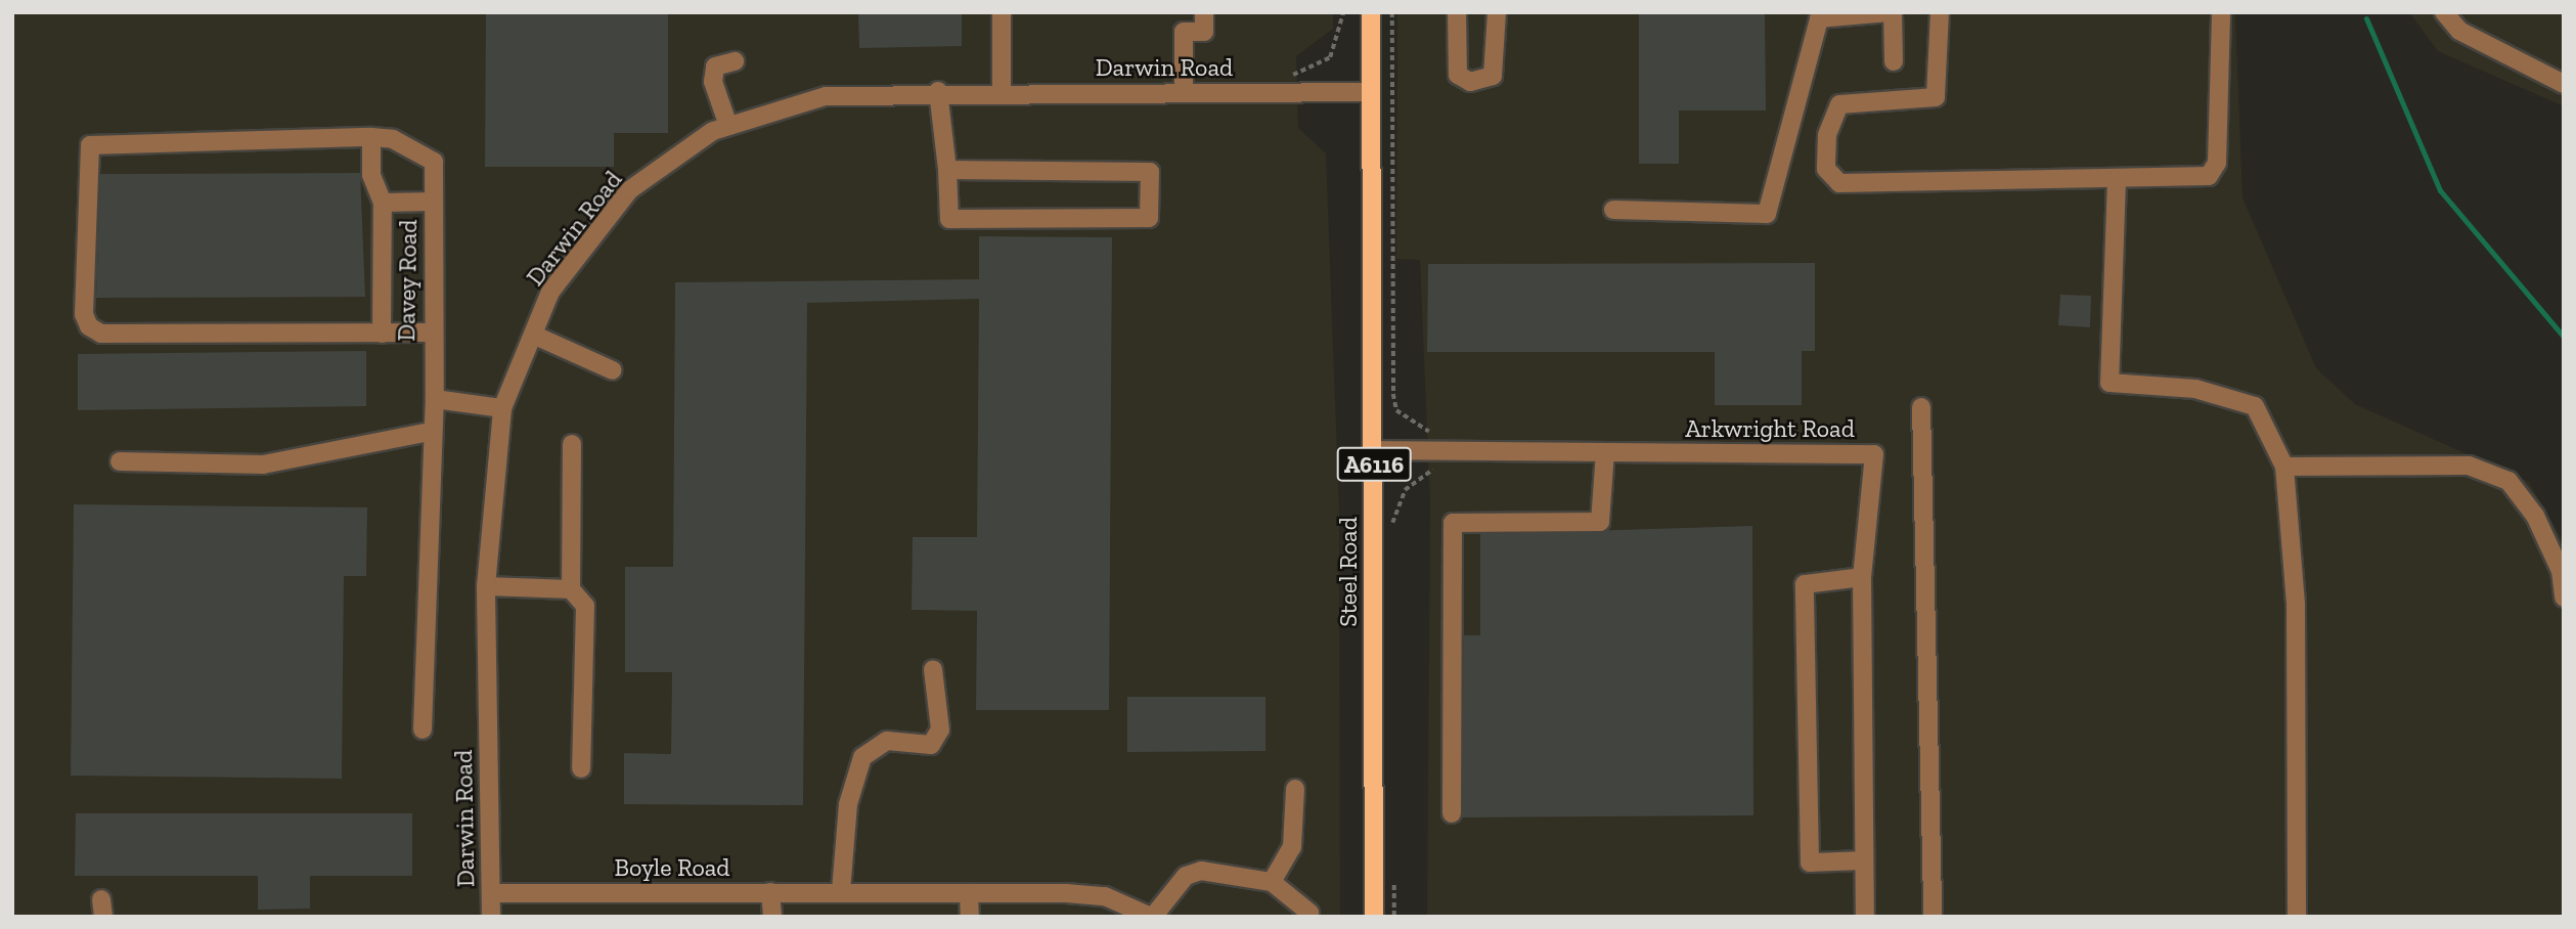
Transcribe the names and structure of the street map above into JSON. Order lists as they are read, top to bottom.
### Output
{
  "streets": {
    "main road": ["A6116", "Steel Road"],
    "street": [
      "Darwin Road",
      "Davey Road",
      "Arkwright Road",
      "Boyle Road"
    ]
  },
  "crossings": [
    ["Darwin Road", "Steel Road"],
    ["Darwin Road", "Boyle Road"],
    ["Arkwright Road", "Steel Road"]
  ]
}
